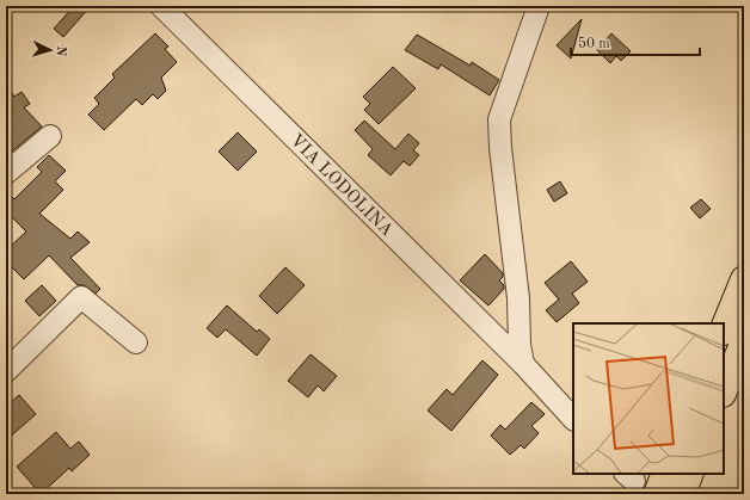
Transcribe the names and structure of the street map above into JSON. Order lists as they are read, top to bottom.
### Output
{
  "streets": {
    "street": ["VIA LODOLINA"]
  },
  "scale_bar": "50 m",
  "north": "right"
}
